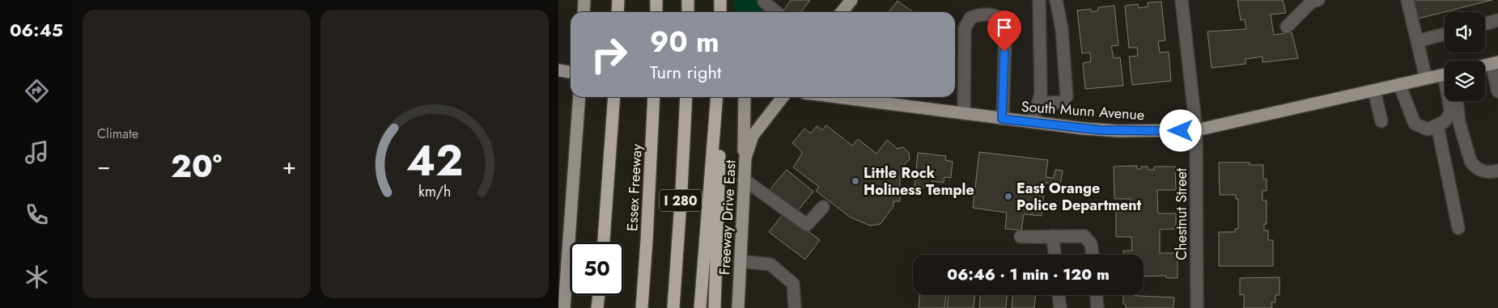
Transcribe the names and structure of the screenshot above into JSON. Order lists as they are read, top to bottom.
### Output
{
  "streets": {
    "highway": ["Essex Freeway", "I 280"],
    "main road": ["South Munn Avenue", "Freeway Drive East"],
    "street": ["Chestnut Street"]
  },
  "crossings": [
    ["South Munn Avenue", "Chestnut Street"]
  ],
  "places": ["Little Rock Holiness Temple", "East Orange Police Department"],
  "page": {
    "tabs": "06:45",
    "tile": "Climate",
    "turn": ["90 m", "Turn right"],
    "heat": ["−", "20°", "+"],
    "limit": "50",
    "trip": "06:46 · 1 min · 120 m",
    "gauge": ["42", "km/h"]
  }
}
